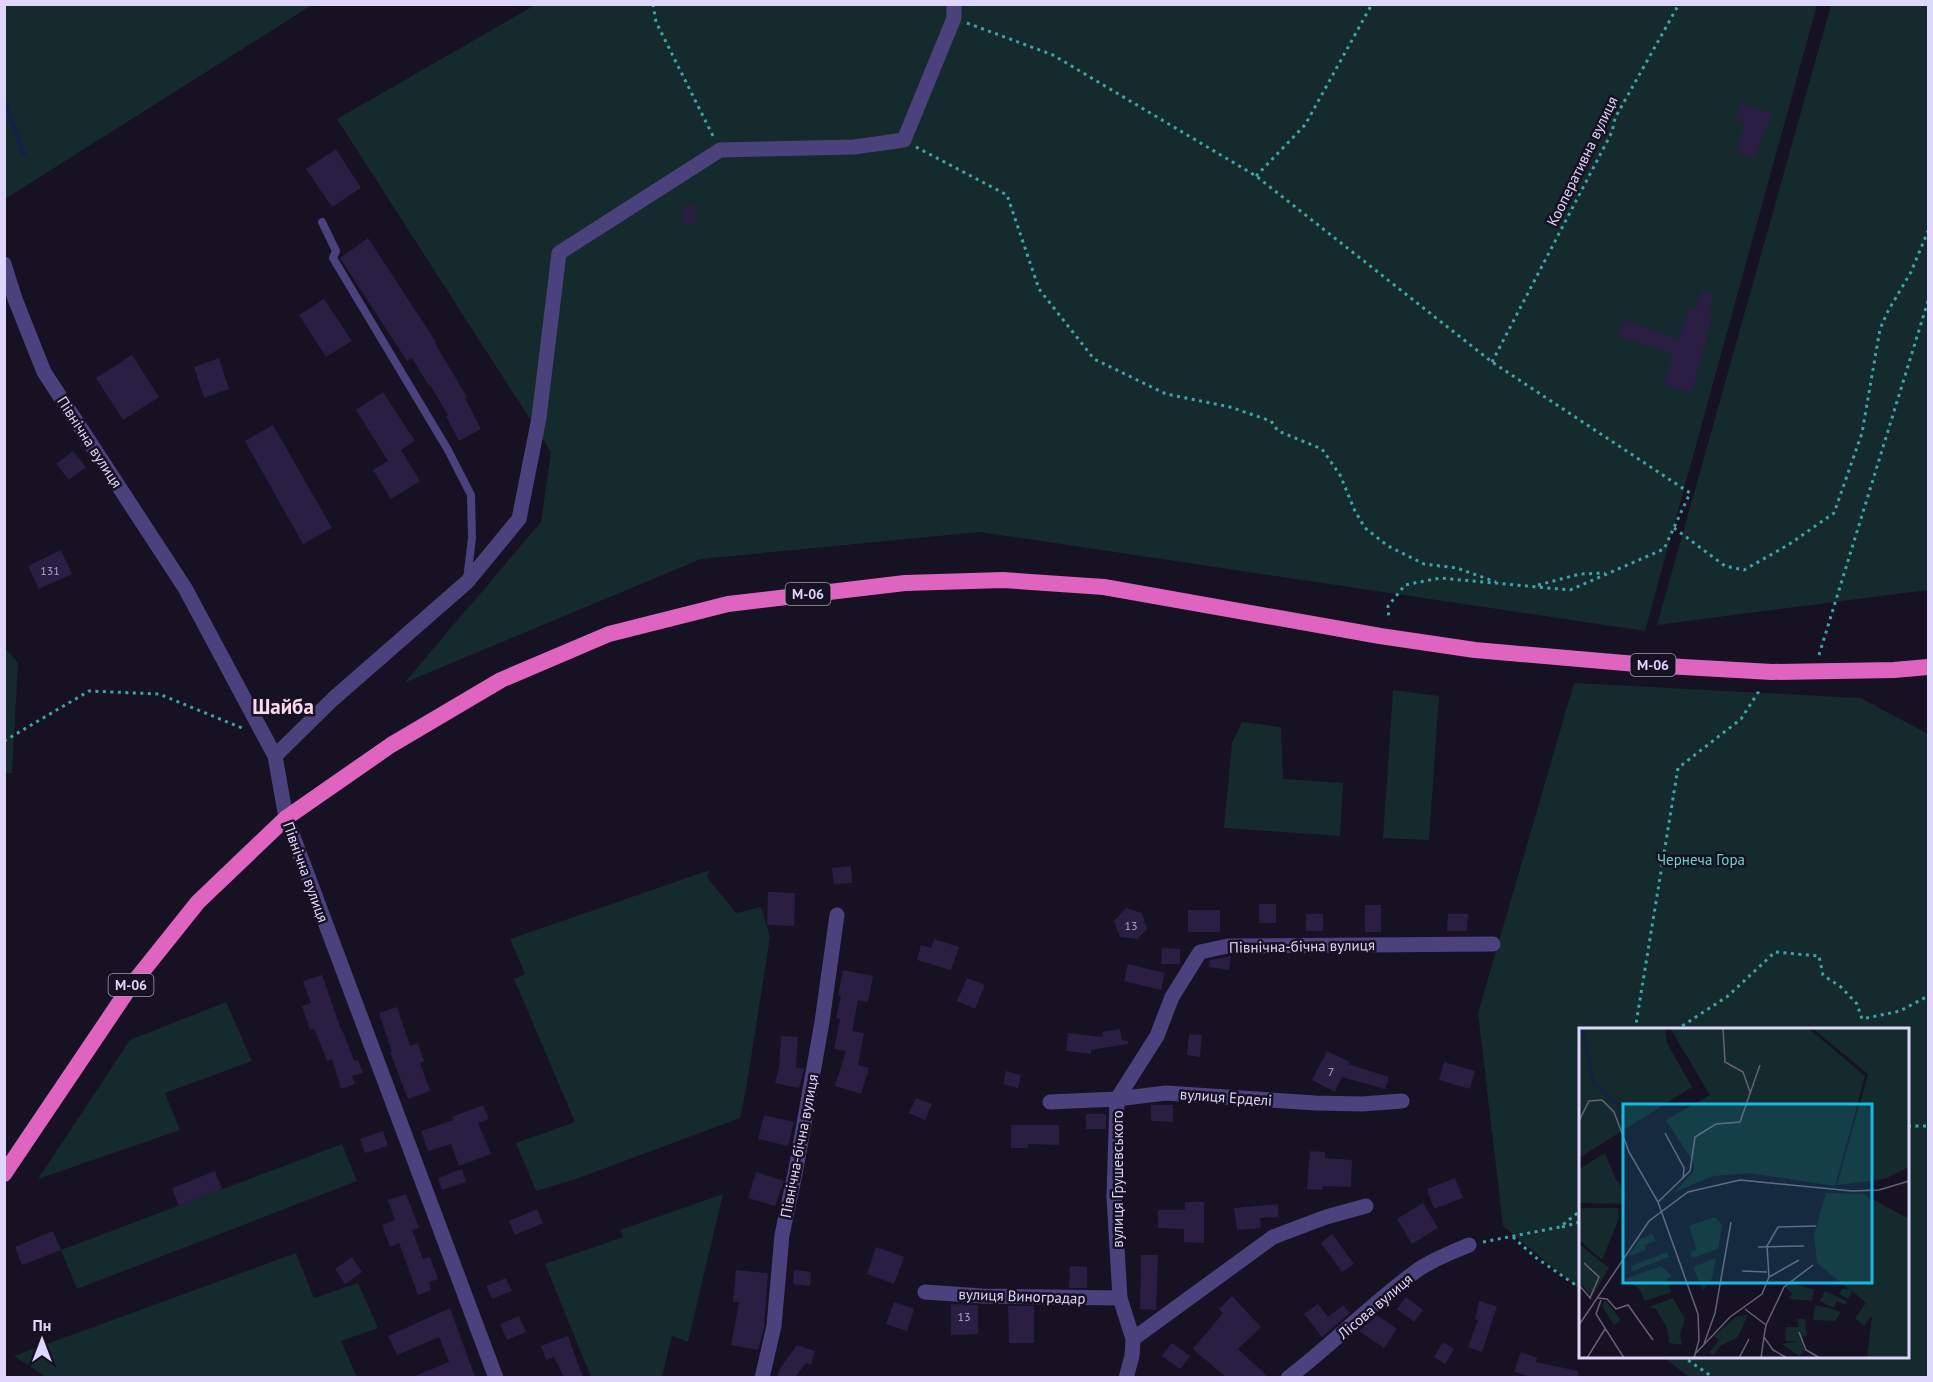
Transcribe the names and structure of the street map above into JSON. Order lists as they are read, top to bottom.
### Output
{
  "streets": {
    "highway": ["М-06"],
    "street": [
      "Північна вулиця",
      "Північна-бічна вулиця",
      "вулиця Ерделі",
      "вулиця Грушевського",
      "вулиця Виноградар",
      "Лісова вулиця"
    ],
    "path": ["Кооперативна вулиця"]
  },
  "crossings": [
    ["Північна вулиця", "М-06"],
    ["Північна-бічна вулиця", "вулиця Грушевського"],
    ["вулиця Ерделі", "вулиця Грушевського"],
    ["вулиця Грушевського", "вулиця Виноградар"]
  ],
  "districts": ["Шайба"],
  "parks": ["Чернеча Гора"],
  "house_numbers": [
    "131",
    "13",
    "7",
    "13"
  ],
  "north": "top"
}
